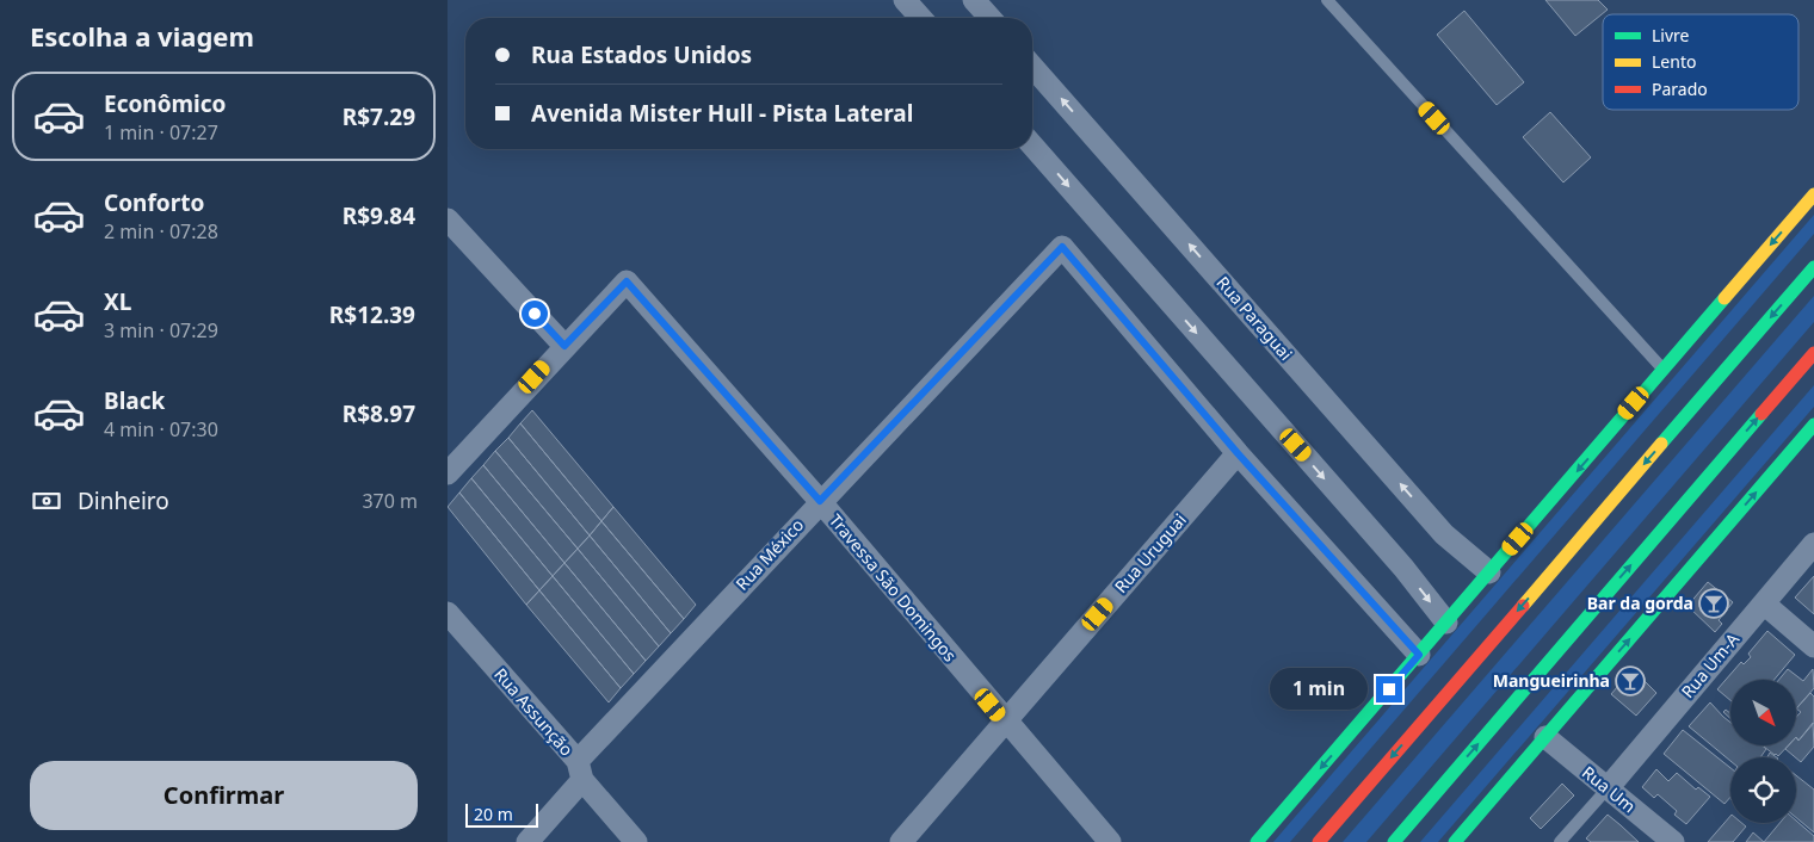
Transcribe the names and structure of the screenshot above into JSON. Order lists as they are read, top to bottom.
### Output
{
  "streets": {
    "street": [
      "Rua Paraguai",
      "Rua Uruguai",
      "Rua México",
      "Travessa São Domingos",
      "Rua Um-A",
      "Rua Assunção",
      "Rua Um"
    ]
  },
  "crossings": [
    ["Rua Uruguai", "Rua México"],
    ["Rua Uruguai", "Travessa São Domingos"],
    ["Rua México", "Travessa São Domingos"],
    ["Rua México", "Rua Assunção"],
    ["Rua Um-A", "Rua Um"]
  ],
  "places": {
    "bar": ["Bar da gorda", "Mangueirinha"]
  },
  "legend": ["Livre", "Lento", "Parado"],
  "scale_bar": "20 m",
  "north": "bottom right",
  "page": {
    "heading": "Escolha a viagem",
    "banner": ["Rua Estados Unidos", "Avenida Mister Hull - Pista Lateral"],
    "list": [
      {
        "name": "Econômico",
        "note": "1 min · 07:27",
        "value": "R$7.29"
      },
      {
        "name": "Conforto",
        "note": "2 min · 07:28",
        "value": "R$9.84"
      },
      {
        "name": "XL",
        "note": "3 min · 07:29",
        "value": "R$12.39"
      },
      {
        "name": "Black",
        "note": "4 min · 07:30",
        "value": "R$8.97"
      }
    ],
    "pay": ["Dinheiro", "370 m"],
    "bubble": "1 min",
    "buttons": "Confirmar",
    "scale": "20 m"
  }
}
